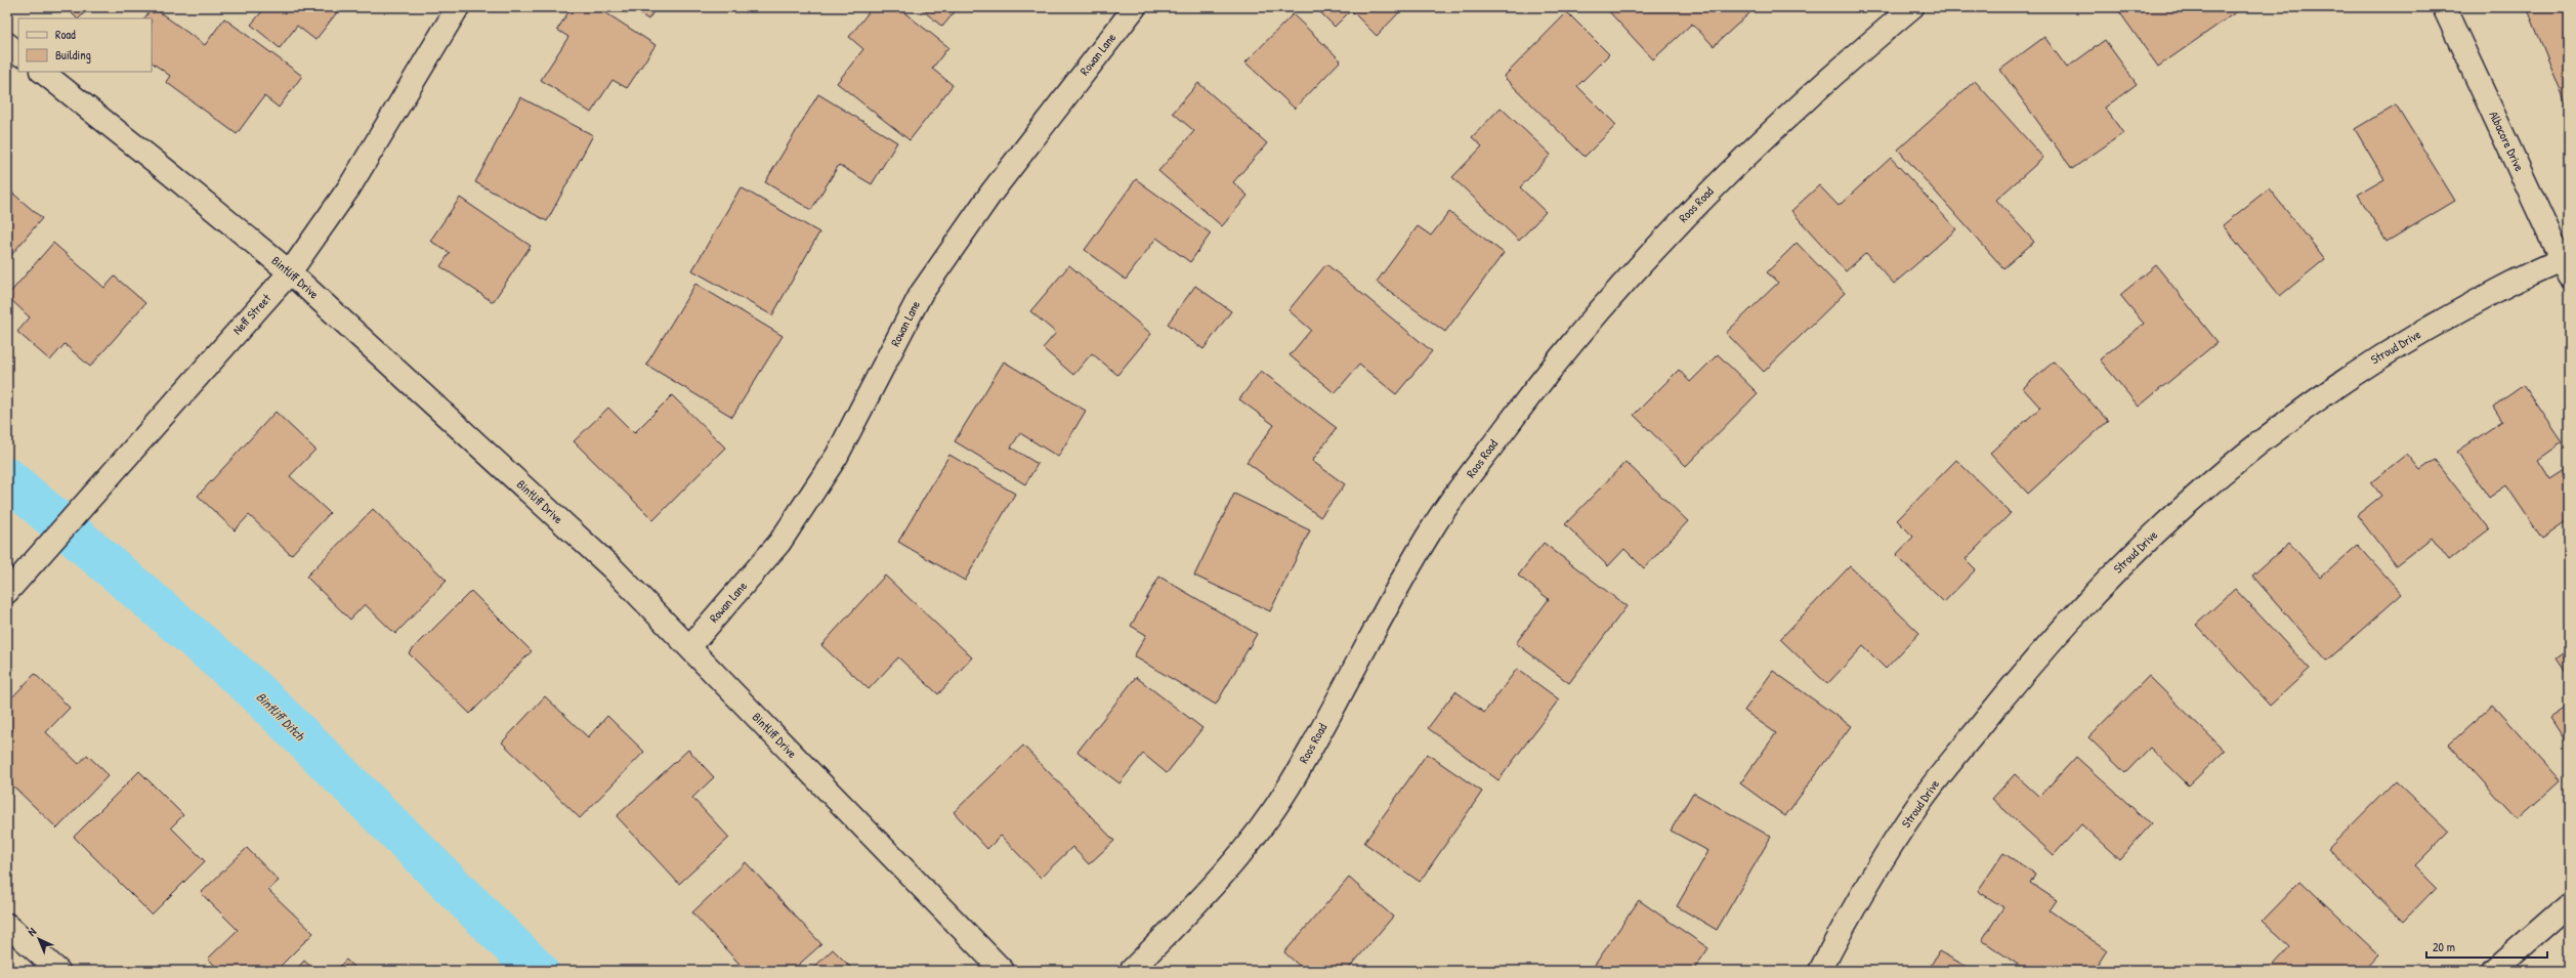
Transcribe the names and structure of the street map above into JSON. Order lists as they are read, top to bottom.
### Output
{
  "streets": {
    "street": [
      "Rowan Lane",
      "Albacore Drive",
      "Roos Road",
      "Bintliff Drive",
      "Neff Street",
      "Stroud Drive"
    ]
  },
  "crossings": [
    ["Rowan Lane", "Bintliff Drive"],
    ["Albacore Drive", "Stroud Drive"],
    ["Bintliff Drive", "Neff Street"]
  ],
  "water": ["Bintliff Ditch"],
  "legend": ["Road", "Building"],
  "scale_bar": "20 m",
  "north": "top left"
}
